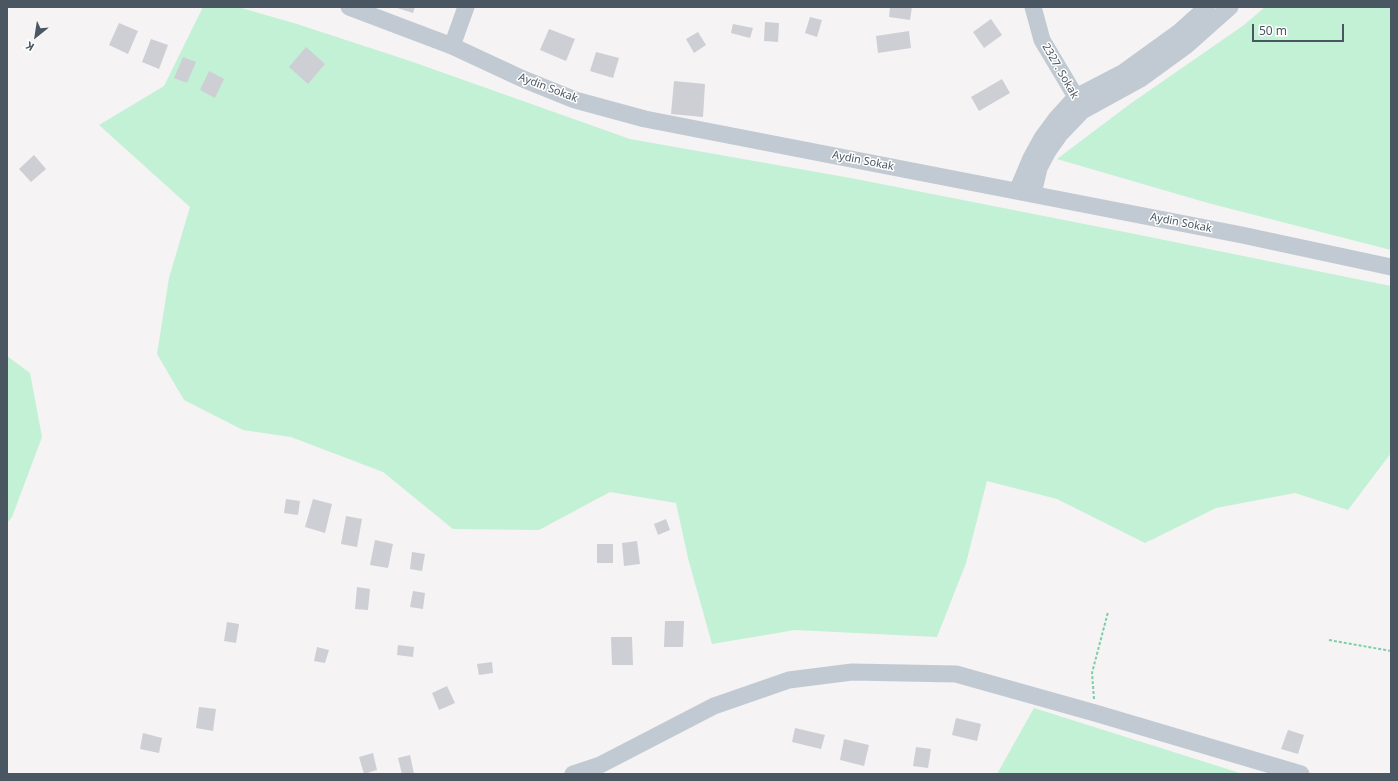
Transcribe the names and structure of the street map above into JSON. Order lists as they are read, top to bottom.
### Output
{
  "streets": {
    "street": ["2327. Sokak", "Aydin Sokak"]
  },
  "scale_bar": "50 m",
  "north": "bottom left"
}
